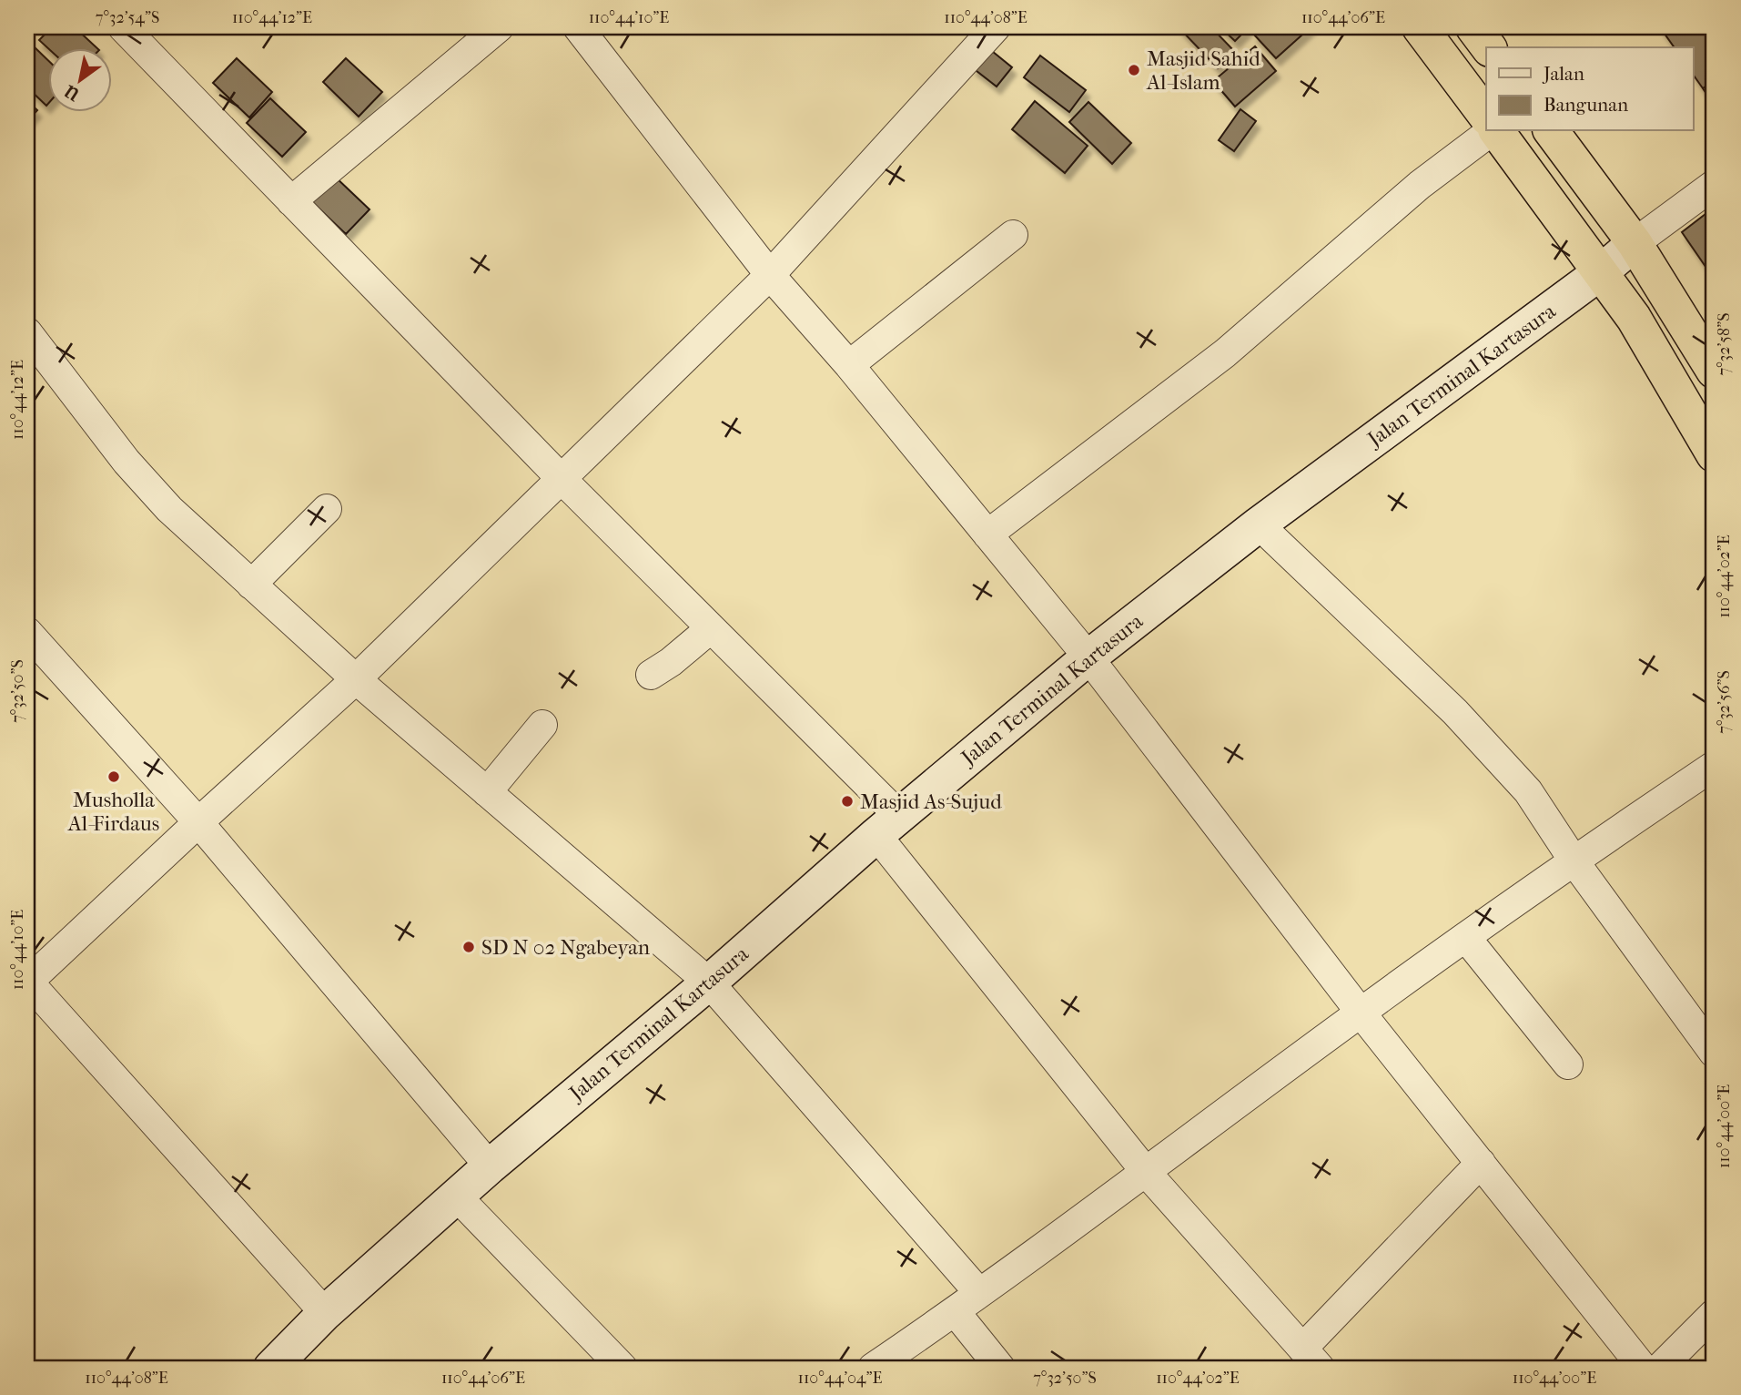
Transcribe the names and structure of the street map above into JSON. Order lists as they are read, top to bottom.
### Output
{
  "streets": {
    "street": ["Jalan Terminal Kartasura"]
  },
  "places": [
    "Masjid Sahid Al-Islam",
    "Musholla Al-Firdaus",
    "Masjid As-Sujud",
    "SD N 02 Ngabeyan"
  ],
  "legend": ["Jalan", "Bangunan"],
  "north": "bottom left",
  "coordinates": [
    "7°32'54\"S",
    "110°44'12\"E",
    "110°44'10\"E",
    "110°44'08\"E",
    "110°44'06\"E",
    "7°32'58\"S",
    "110°44'02\"E",
    "7°32'50\"S",
    "7°32'56\"S",
    "110°44'00\"E",
    "110°44'04\"E"
  ]
}
